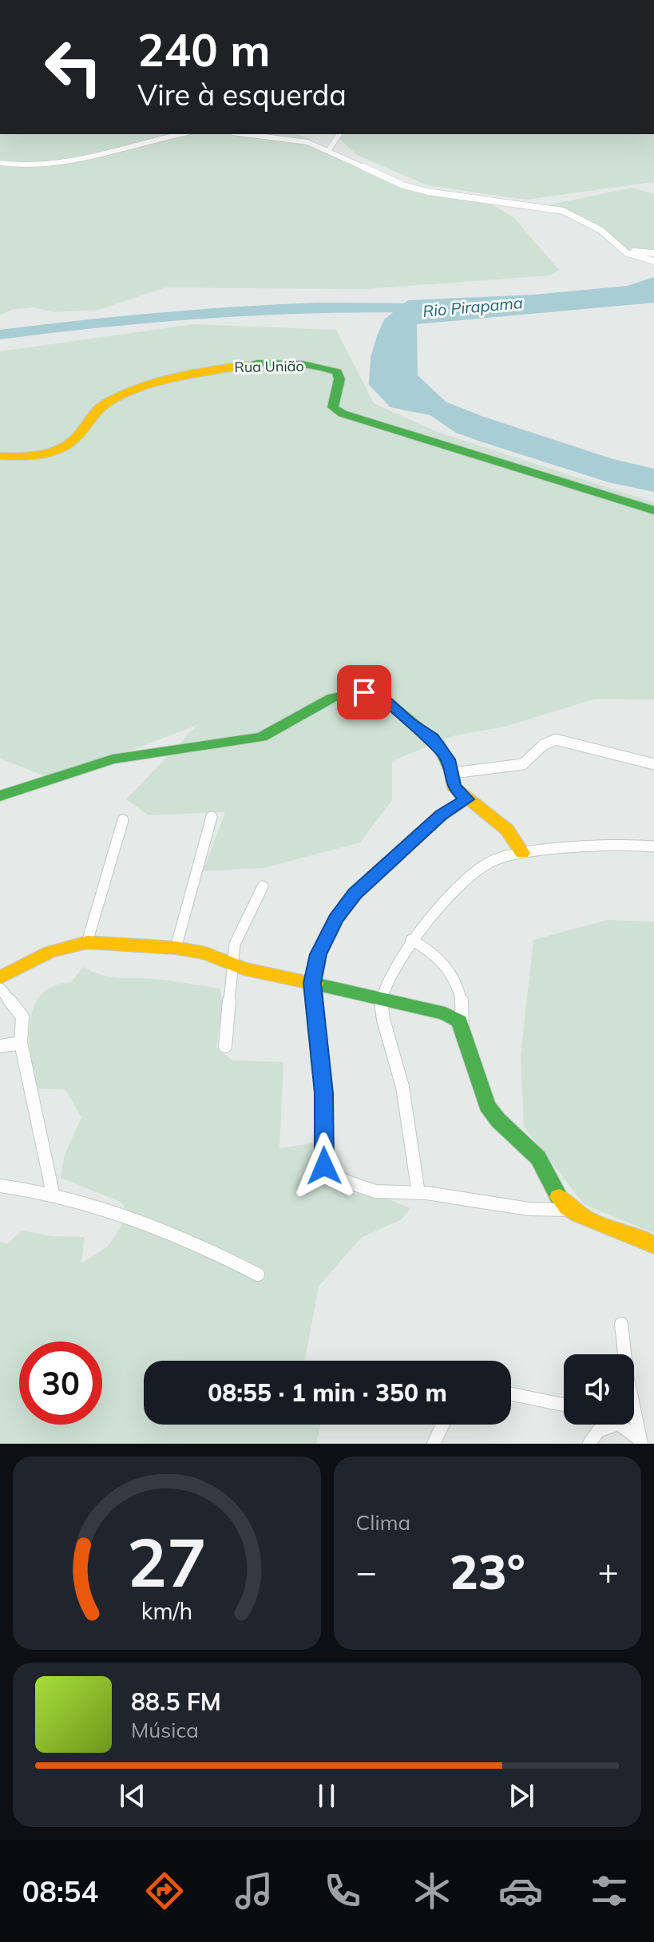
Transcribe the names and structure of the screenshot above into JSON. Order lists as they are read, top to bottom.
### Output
{
  "streets": {
    "street": ["Rua União"]
  },
  "water": ["Rio Pirapama"],
  "page": {
    "turn": ["240 m", "Vire à esquerda"],
    "limit": "30",
    "trip": "08:55 · 1 min · 350 m",
    "tile": "Clima",
    "heat": ["−", "23°", "+"],
    "song": ["88.5 FM", "Música"],
    "tabs": "08:54",
    "gauge": ["27", "km/h"]
  }
}
